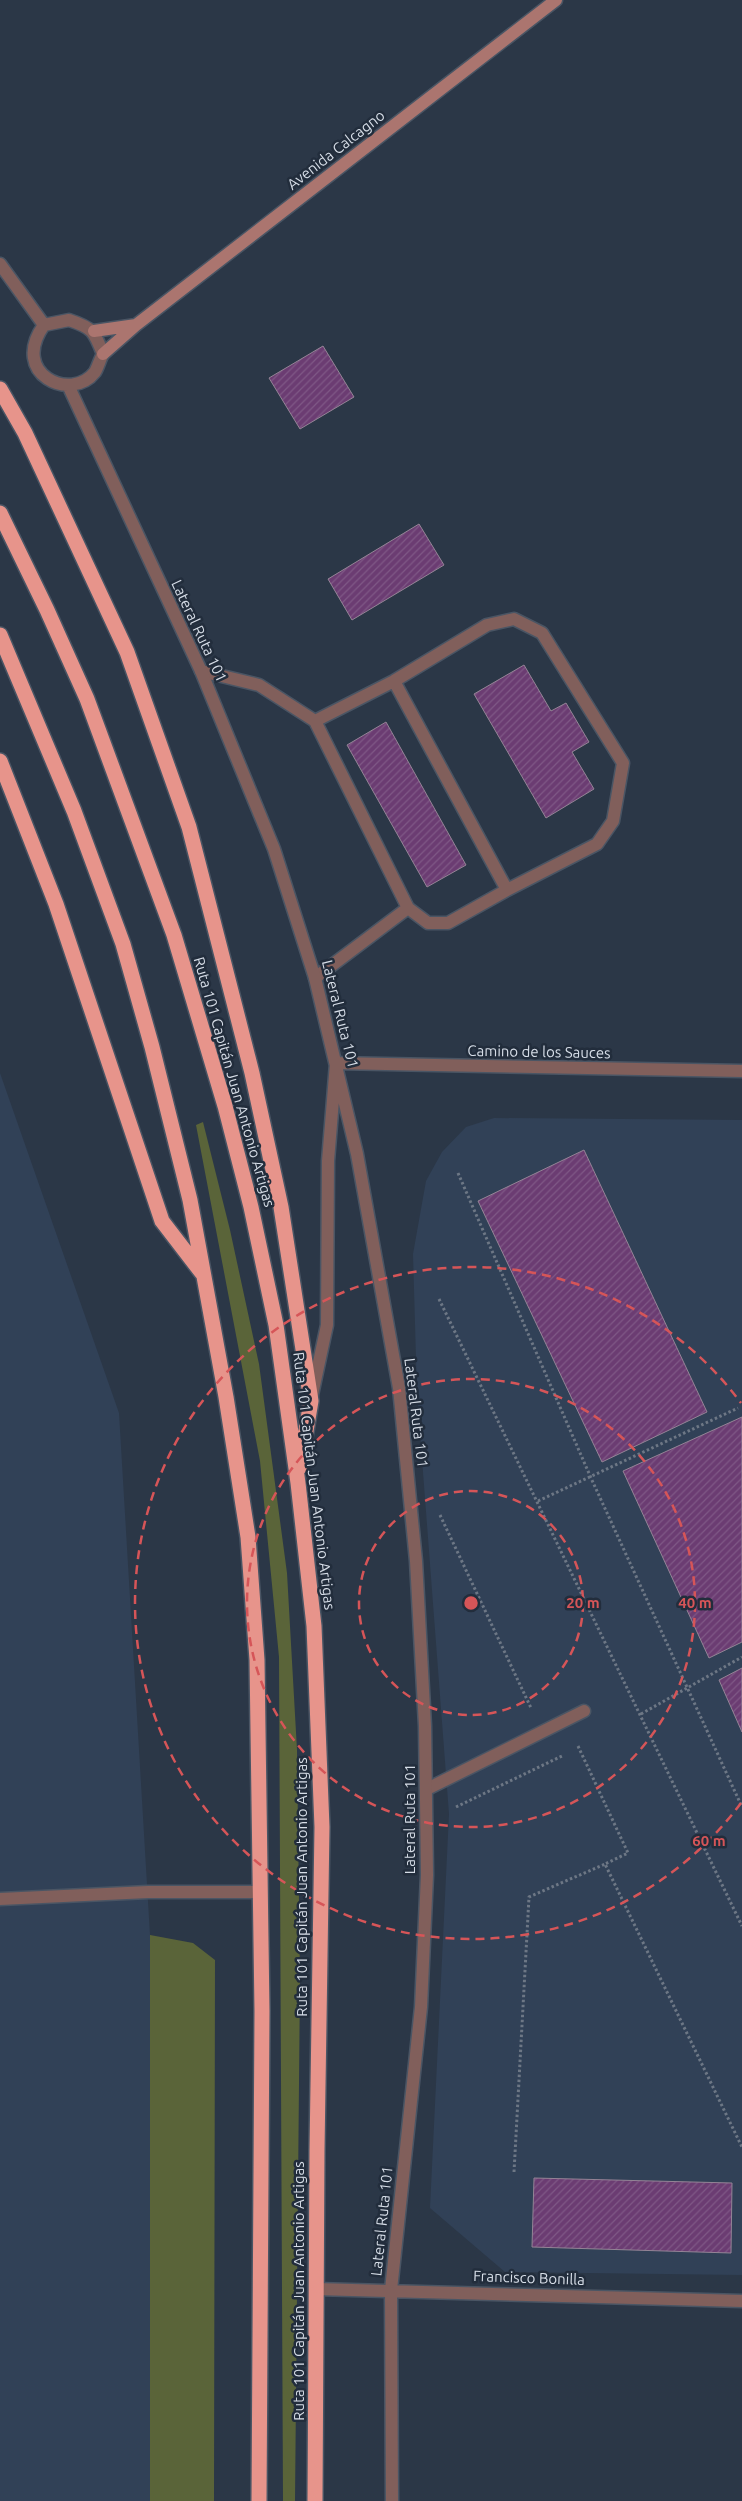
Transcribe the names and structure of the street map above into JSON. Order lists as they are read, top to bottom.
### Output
{
  "streets": {
    "highway": ["Ruta 101 Capitán Juan Antonio Artigas"],
    "street": [
      "Avenida Calcagno",
      "Lateral Ruta 101",
      "Camino de los Sauces",
      "Francisco Bonilla"
    ]
  },
  "crossings": [
    ["Avenida Calcagno", "Lateral Ruta 101"],
    ["Lateral Ruta 101", "Camino de los Sauces"],
    ["Lateral Ruta 101", "Francisco Bonilla"],
    ["Ruta 101 Capitán Juan Antonio Artigas", "Francisco Bonilla"]
  ],
  "rings": ["20 m", "40 m", "60 m"]
}
